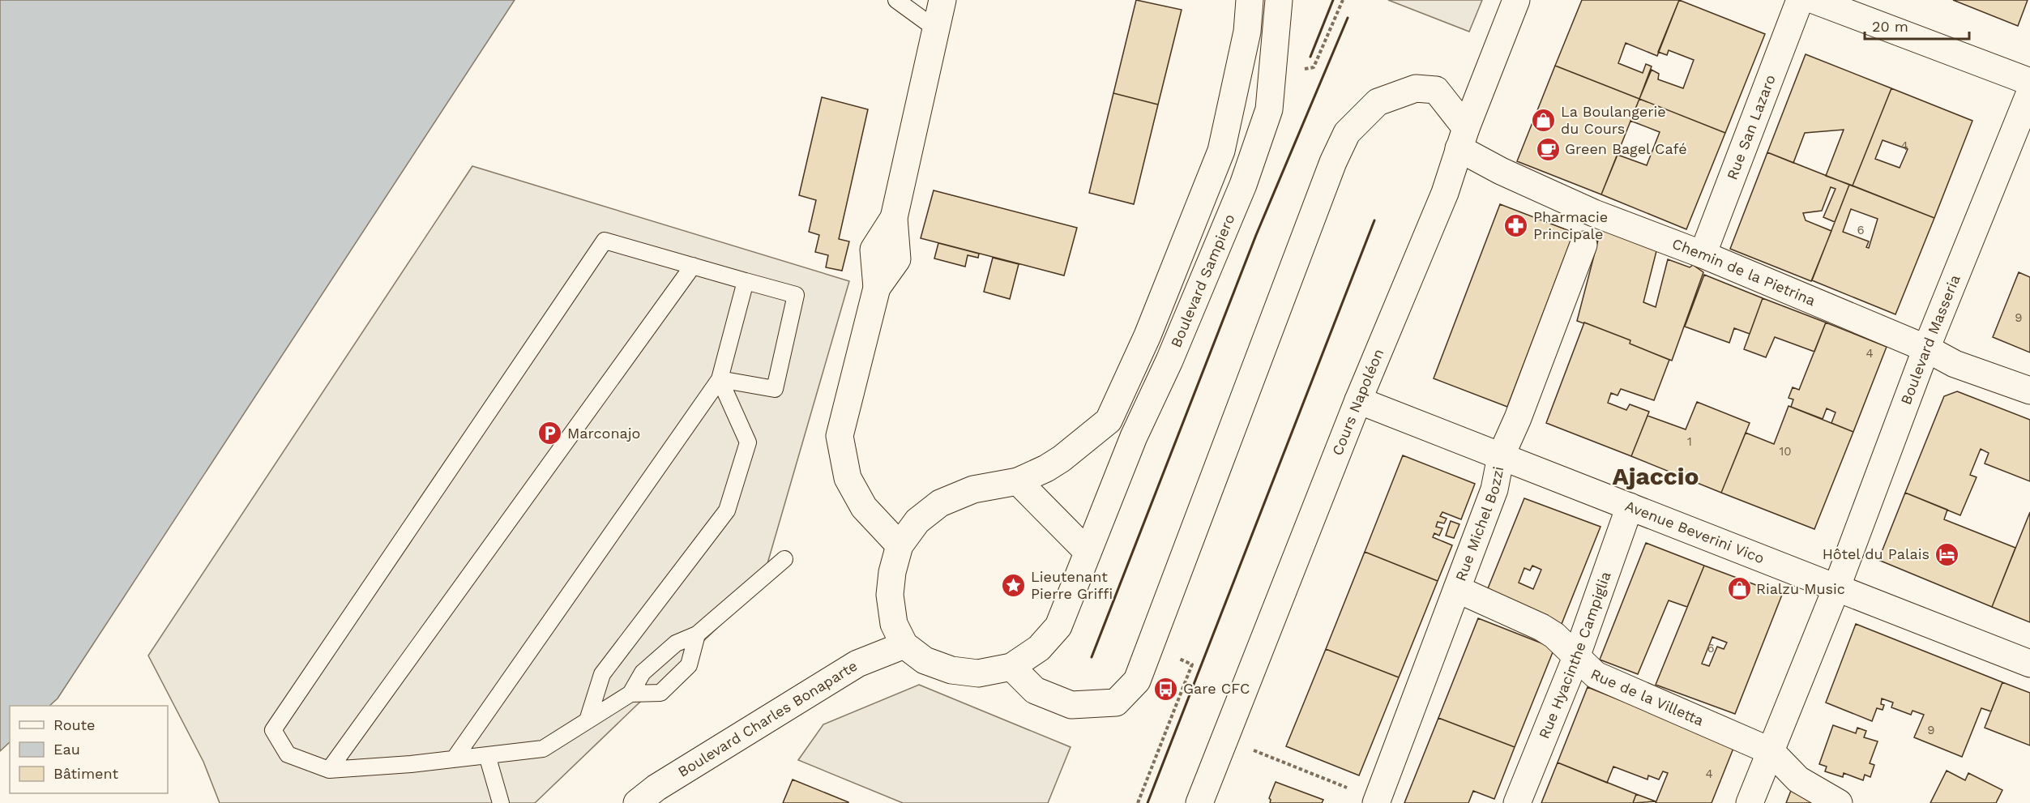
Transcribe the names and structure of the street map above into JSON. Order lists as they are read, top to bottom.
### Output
{
  "streets": {
    "main road": [
      "Rue San Lazaro",
      "Chemin de la Pietrina",
      "Boulevard Sampiero",
      "Boulevard Masseria",
      "Cours Napoléon",
      "Rue Michel Bozzi",
      "Avenue Beverini Vico",
      "Rue Hyacinthe Campiglia",
      "Rue de la Villetta",
      "Boulevard Charles Bonaparte"
    ]
  },
  "crossings": [
    ["Rue San Lazaro", "Chemin de la Pietrina"],
    ["Chemin de la Pietrina", "Boulevard Masseria"],
    ["Chemin de la Pietrina", "Cours Napoléon"],
    ["Boulevard Masseria", "Avenue Beverini Vico"],
    ["Boulevard Masseria", "Rue de la Villetta"],
    ["Cours Napoléon", "Avenue Beverini Vico"],
    ["Rue Michel Bozzi", "Avenue Beverini Vico"],
    ["Rue Michel Bozzi", "Rue de la Villetta"],
    ["Avenue Beverini Vico", "Rue Hyacinthe Campiglia"],
    ["Rue Hyacinthe Campiglia", "Rue de la Villetta"]
  ],
  "districts": ["Ajaccio"],
  "places": {
    "shop": ["La Boulangerie du Cours", "Rialzu Music"],
    "cafe": ["Green Bagel Café"],
    "pharmacy": ["Pharmacie Principale"],
    "parking": ["Marconajo"],
    "hotel": ["Hôtel du Palais"],
    "place": ["Lieutenant Pierre Griffi"],
    "bus stop": ["Gare CFC"]
  },
  "house_numbers": [
    "4",
    "6",
    "9",
    "4",
    "1",
    "10",
    "6",
    "9",
    "4"
  ],
  "legend": ["Route", "Eau", "Bâtiment"],
  "scale_bar": "20 m"
}
